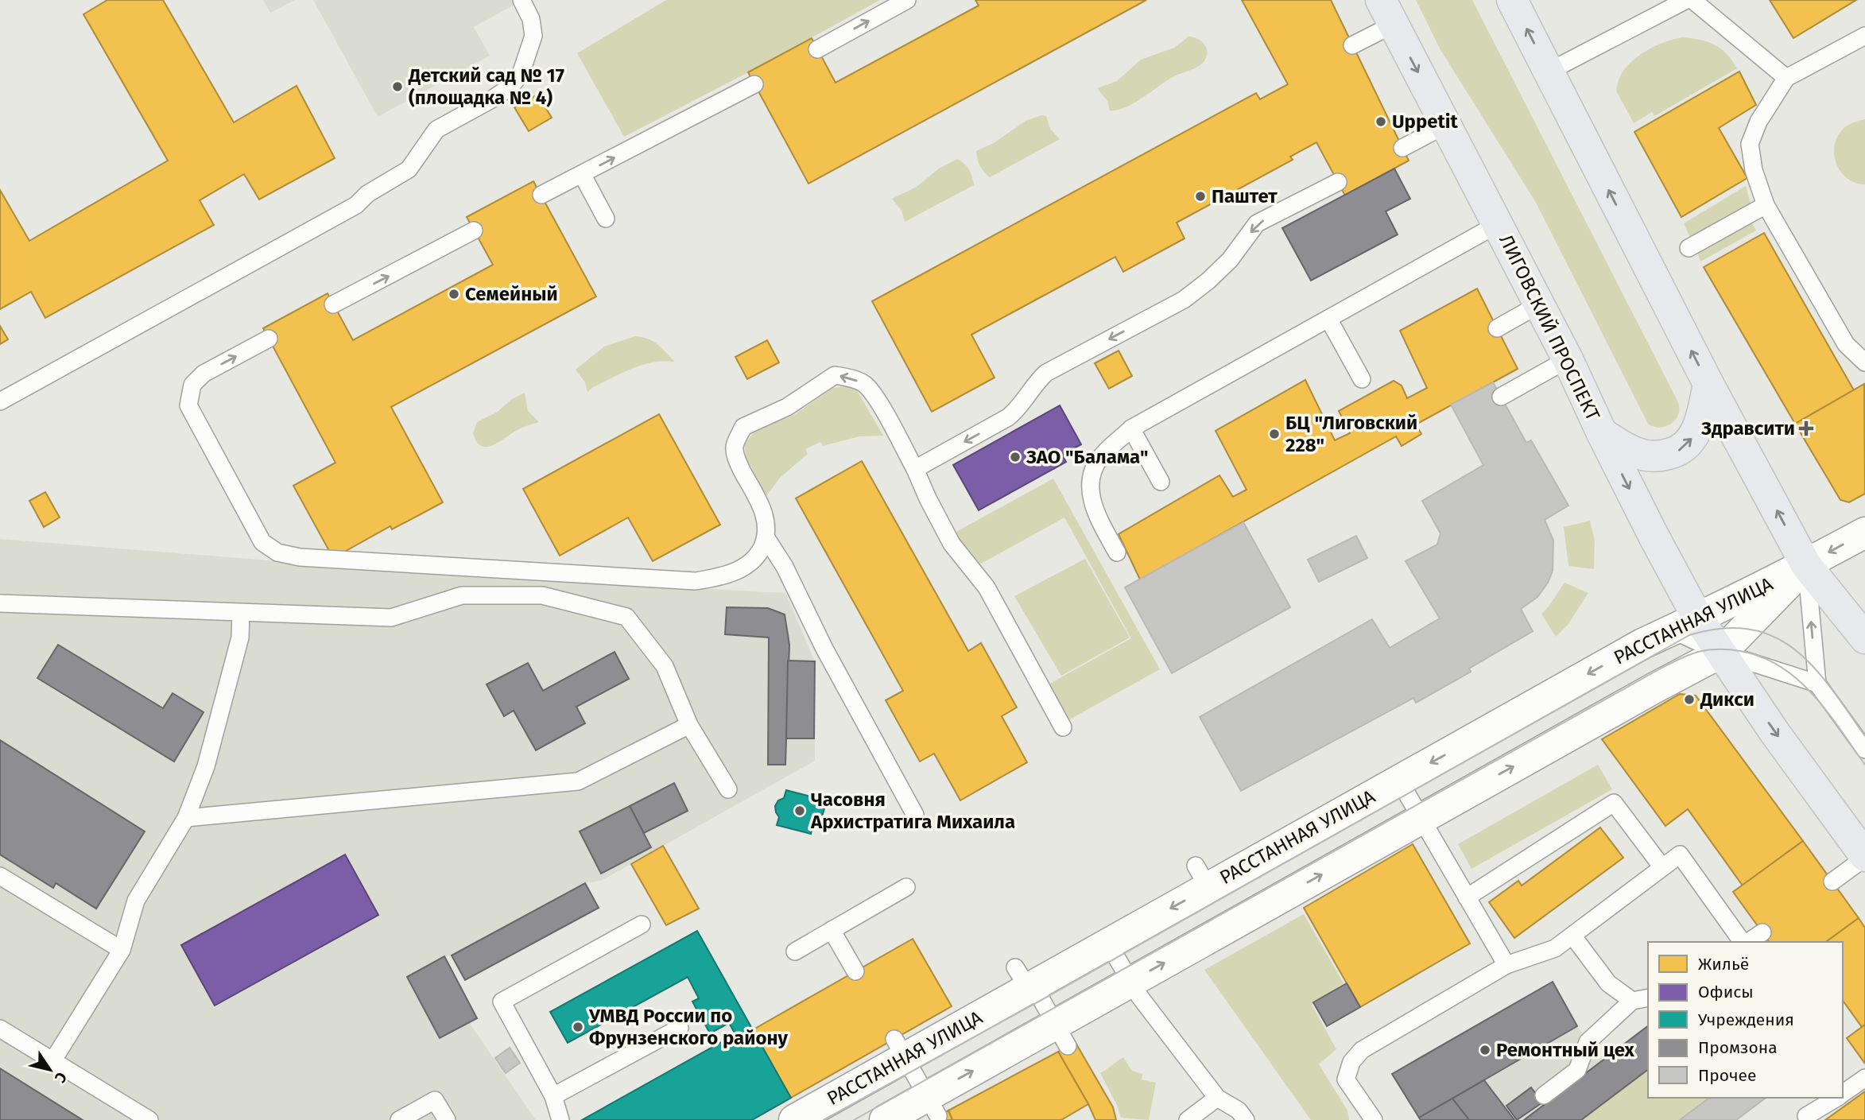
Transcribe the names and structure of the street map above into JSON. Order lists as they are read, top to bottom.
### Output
{
  "streets": {
    "main road": ["ЛИГОВСКИЙ ПРОСПЕКТ"],
    "street": ["РАССТАННАЯ УЛИЦА"]
  },
  "crossings": [
    ["ЛИГОВСКИЙ ПРОСПЕКТ", "РАССТАННАЯ УЛИЦА"]
  ],
  "places": {
    "other": [
      "Детский сад № 17 (площадка № 4)",
      "Uppetit",
      "Паштет",
      "Семейный",
      "БЦ \"Лиговский 228\"",
      "ЗАО \"Балама\"",
      "Дикси",
      "Часовня Архистратига Михаила",
      "УМВД России по Фрунзенского району",
      "Ремонтный цех"
    ],
    "health": ["Здравсити"]
  },
  "legend": [
    "Жильё",
    "Офисы",
    "Учреждения",
    "Промзона",
    "Прочее"
  ],
  "north": "bottom right"
}
